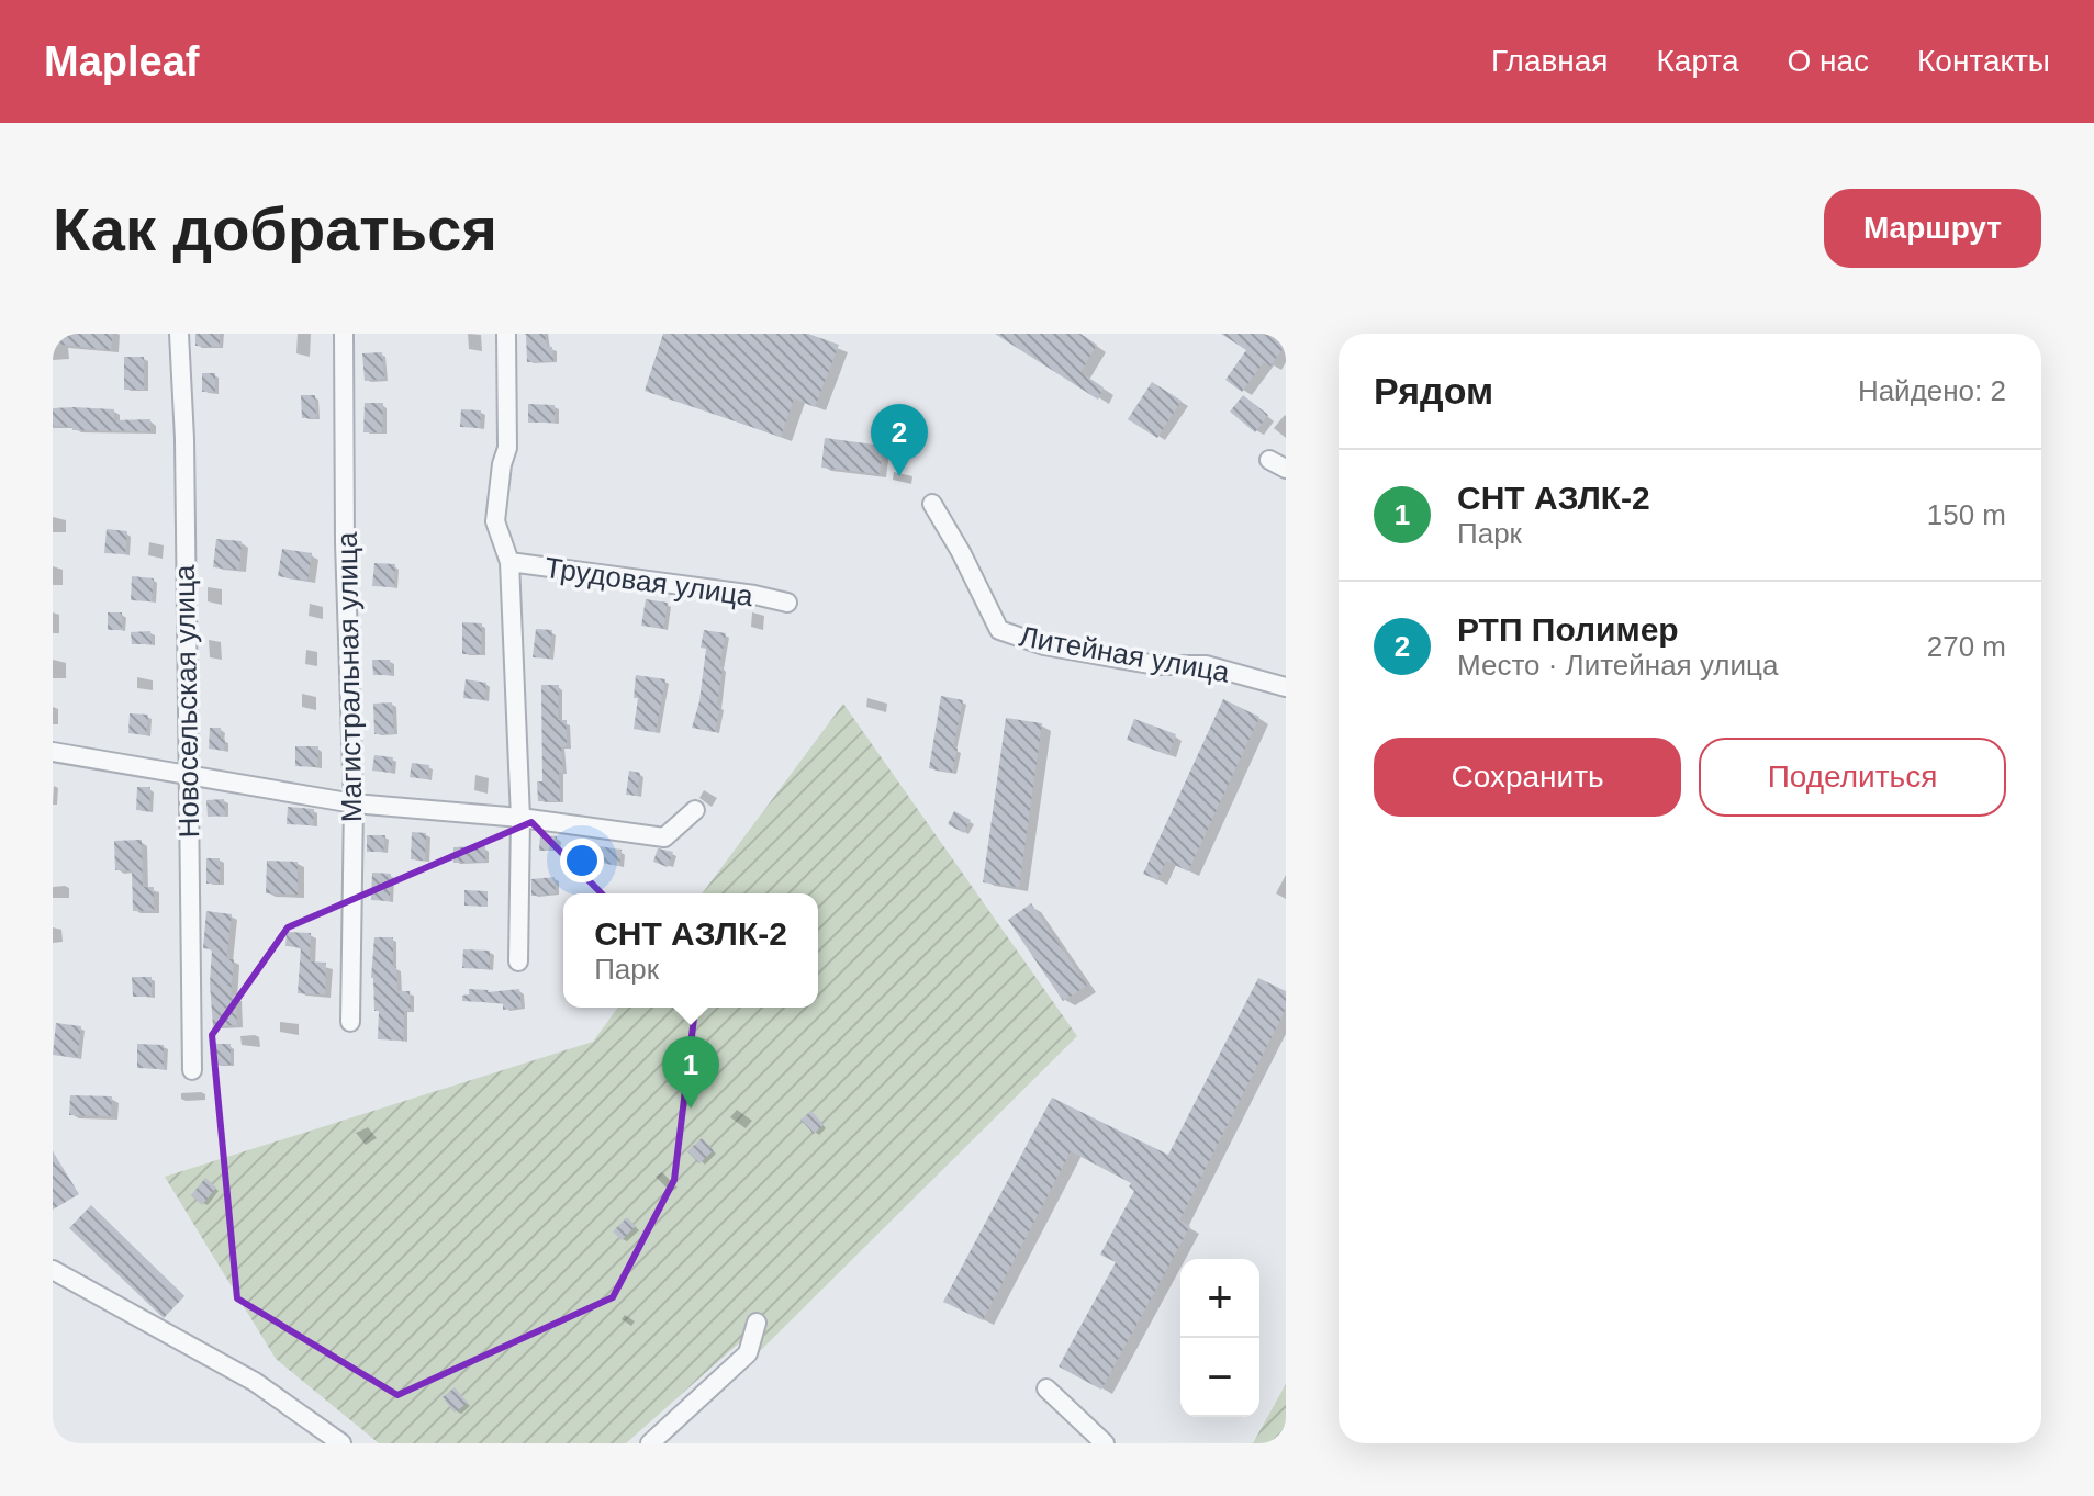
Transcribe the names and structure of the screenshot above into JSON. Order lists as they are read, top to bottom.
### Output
{
  "streets": {
    "street": [
      "Трудовая улица",
      "Литейная улица",
      "Магистральная улица",
      "Новосельская улица"
    ]
  },
  "page": {
    "header": "Mapleaf",
    "nav": [
      "Главная",
      "Карта",
      "О нас",
      "Контакты"
    ],
    "buttons": [
      "Маршрут",
      ["Сохранить", "Поделиться"]
    ],
    "title": "Как добраться",
    "heading": ["Рядом", "Найдено: 2"],
    "pins": ["2", "1"],
    "list": [
      {
        "mark": "1",
        "name": "СНТ АЗЛК-2",
        "note": "Парк",
        "value": "150 m"
      },
      {
        "mark": "2",
        "name": "РТП Полимер",
        "note": "Место · Литейная улица",
        "value": "270 m"
      }
    ],
    "popup": ["СНТ АЗЛК-2", "Парк"],
    "map_buttons": ["+", "−"]
  }
}
